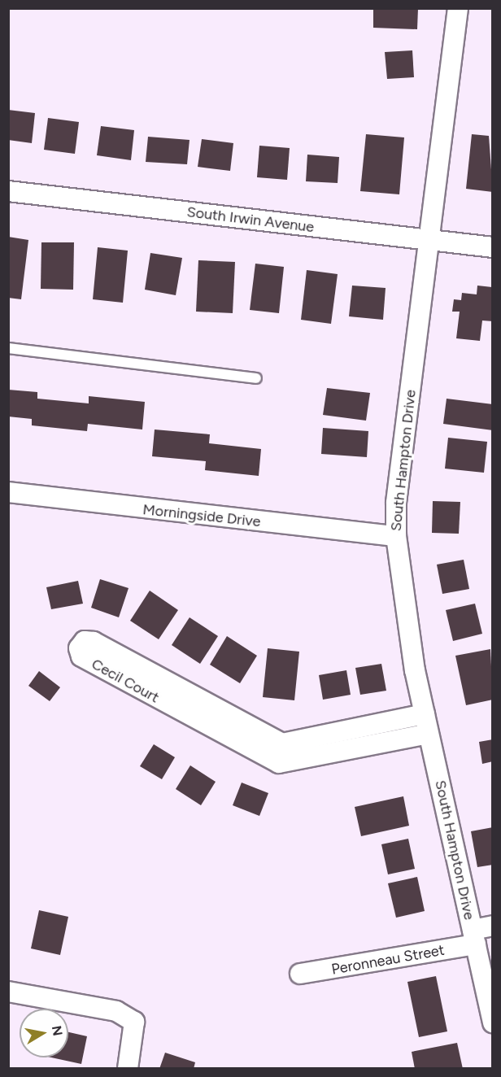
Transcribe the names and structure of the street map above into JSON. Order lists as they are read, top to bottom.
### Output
{
  "streets": {
    "street": [
      "South Irwin Avenue",
      "South Hampton Drive",
      "Morningside Drive",
      "Cecil Court",
      "Peronneau Street"
    ]
  },
  "crossings": [
    ["South Irwin Avenue", "South Hampton Drive"],
    ["South Hampton Drive", "Morningside Drive"],
    ["South Hampton Drive", "Peronneau Street"]
  ],
  "north": "right"
}
